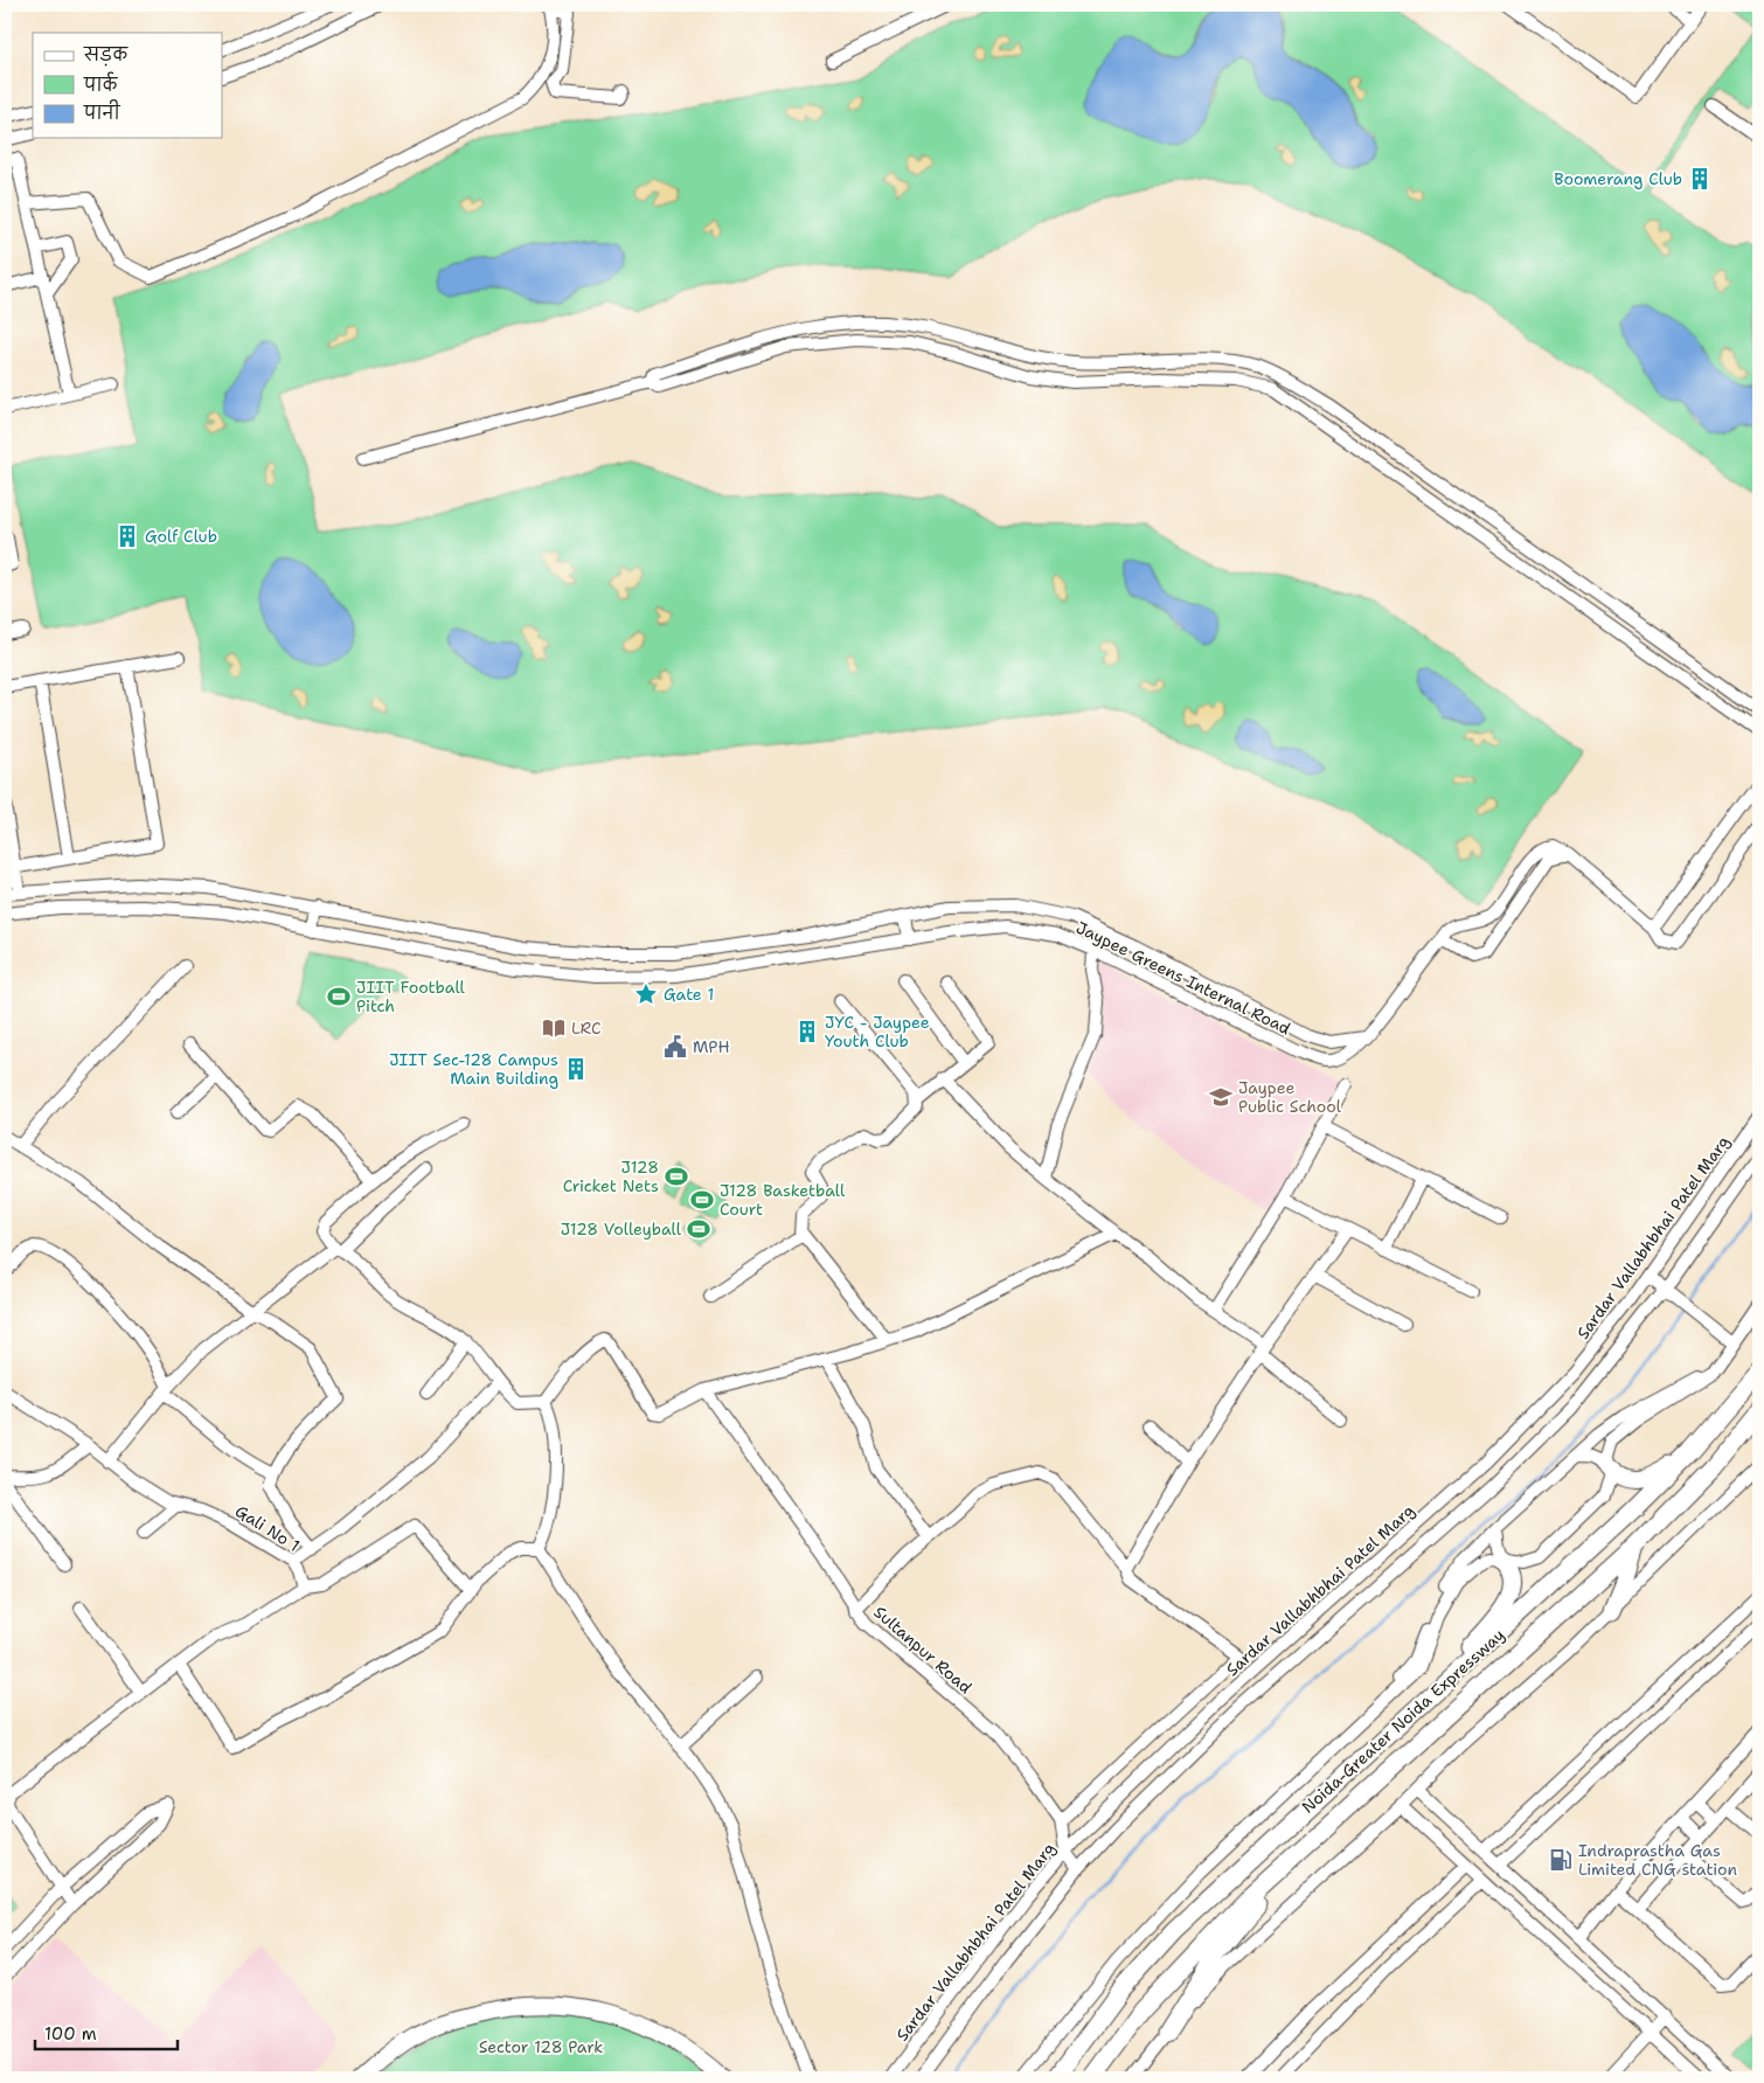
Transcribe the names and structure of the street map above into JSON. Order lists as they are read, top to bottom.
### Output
{
  "streets": {
    "highway": ["Noida-Greater Noida Expressway"],
    "street": [
      "Jaypee Greens Internal Road",
      "Sardar Vallabhbhai Patel Marg",
      "Gali No 1",
      "Sultanpur Road"
    ]
  },
  "crossings": [
    ["Sardar Vallabhbhai Patel Marg", "Sultanpur Road"]
  ],
  "parks": ["Sector 128 Park"],
  "places": {
    "building": [
      "Boomerang Club",
      "Golf Club",
      "JYC - Jaypee Youth Club",
      "JIIT Sec-128 Campus Main Building"
    ],
    "place": ["Gate 1"],
    "sports": [
      "JIIT Football Pitch",
      "J128 Cricket Nets",
      "J128 Basketball Court",
      "J128 Volleyball"
    ],
    "library": ["LRC"],
    "public building": ["MPH"],
    "school or university": ["Jaypee Public School"],
    "fuel station": ["Indraprastha Gas Limited CNG station"]
  },
  "legend": ["सड़क", "पार्क", "पानी"],
  "scale_bar": "100 m"
}
